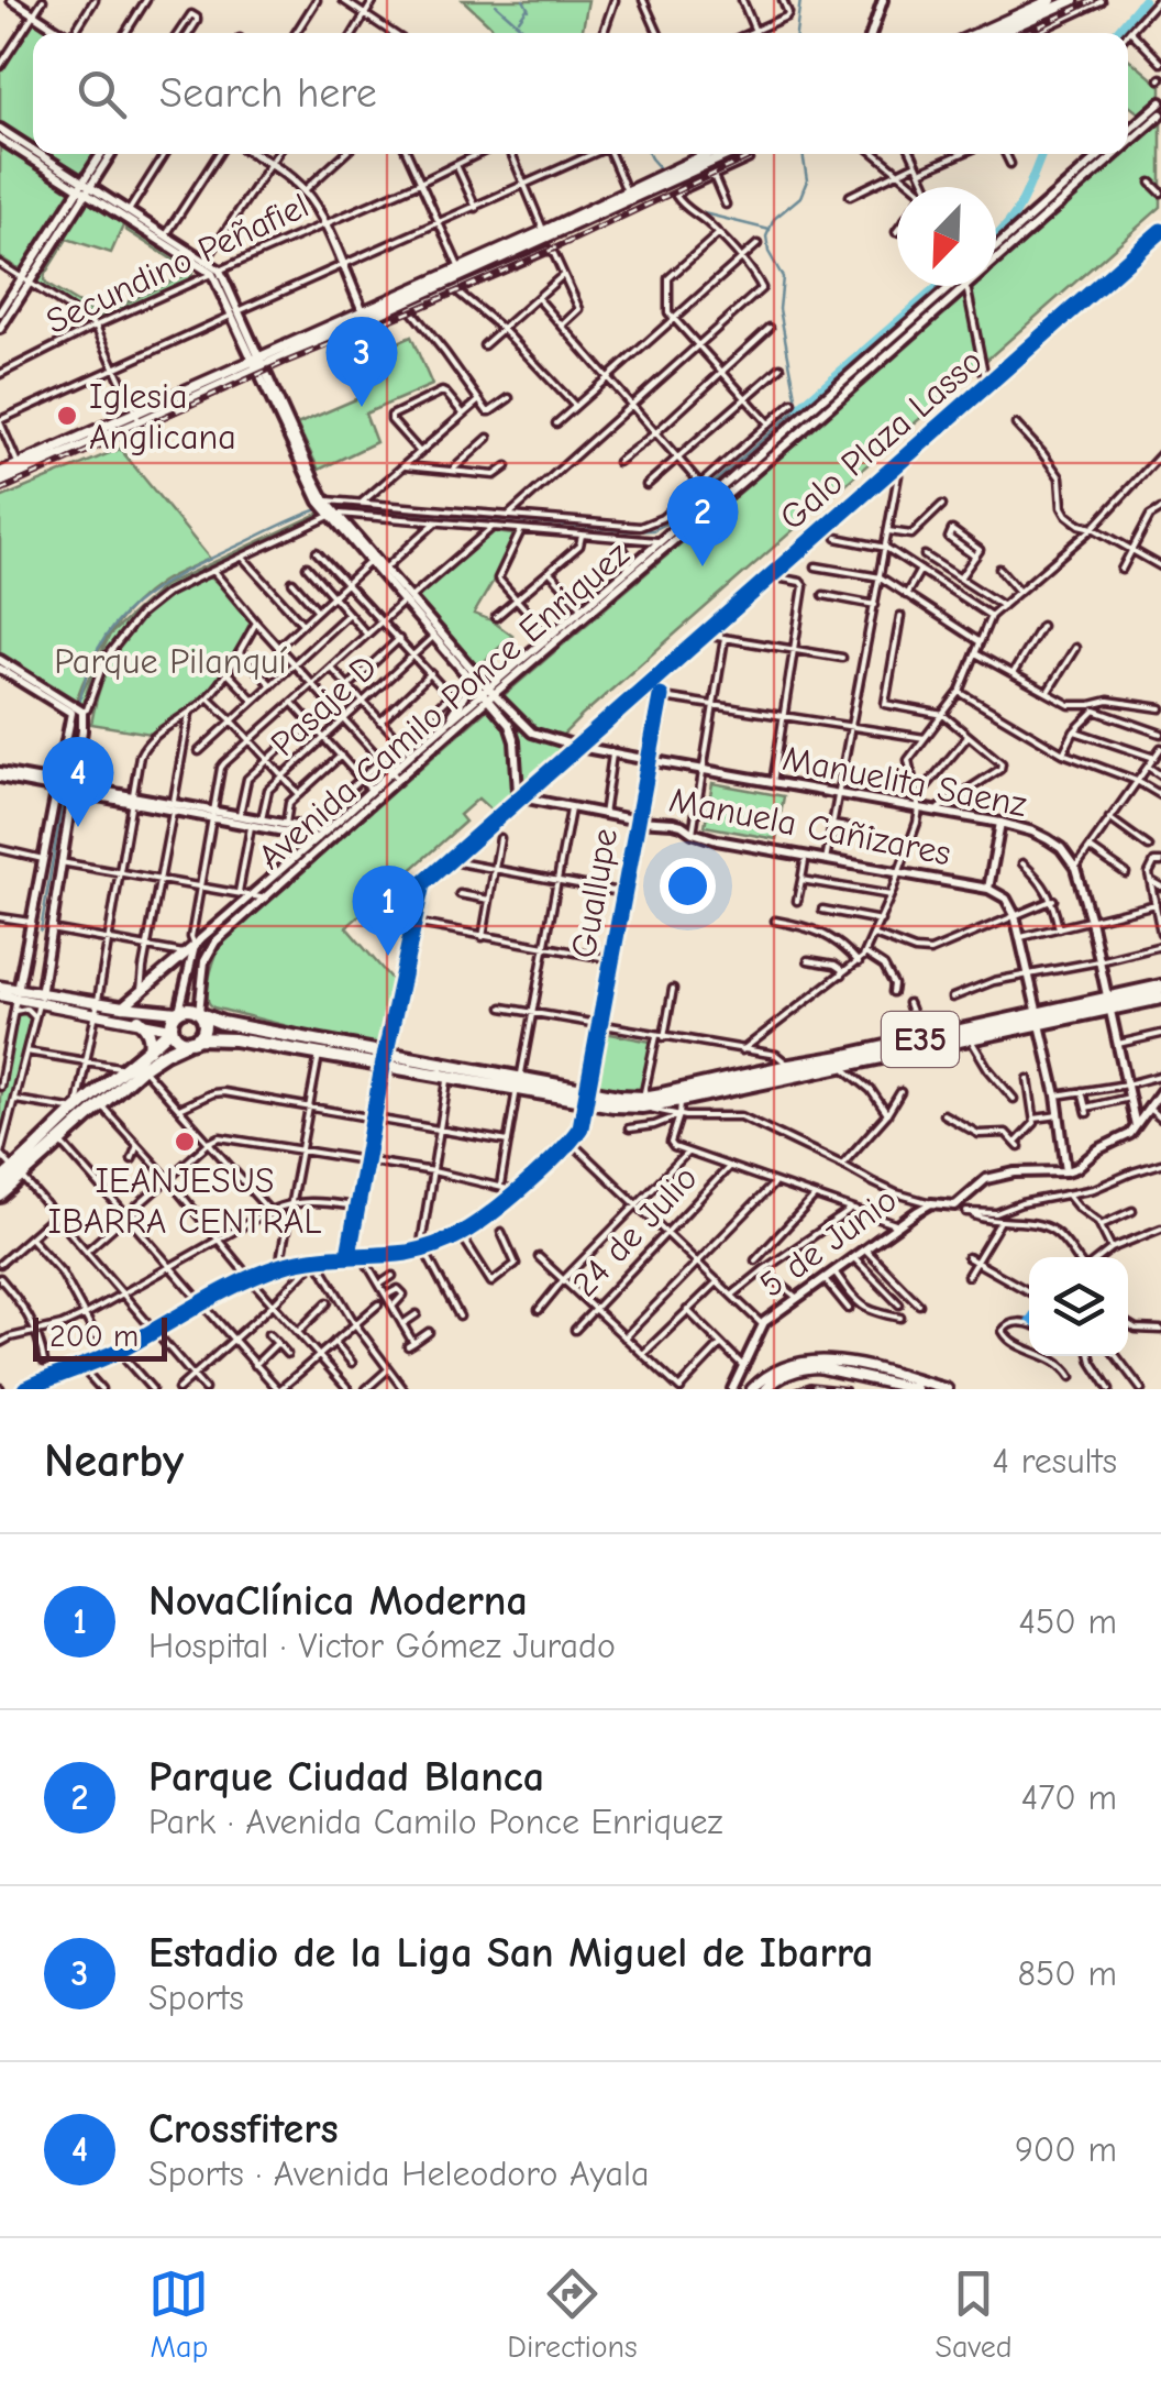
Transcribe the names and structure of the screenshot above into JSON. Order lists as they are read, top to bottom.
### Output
{
  "streets": {
    "highway": ["E35"],
    "main road": [
      "Galo Plaza Lasso",
      "Avenida Camilo Ponce Enriquez",
      "Manuelita Saenz",
      "Manuela Cañizares",
      "5 de Junio"
    ],
    "street": [
      "Secundino Peñafiel",
      "Pasaje D",
      "Guallupe",
      "24 de Julio"
    ]
  },
  "crossings": [
    ["Galo Plaza Lasso", "Manuelita Saenz"],
    ["Galo Plaza Lasso", "Manuela Cañizares"],
    ["Galo Plaza Lasso", "E35"],
    ["Avenida Camilo Ponce Enriquez", "Manuelita Saenz"],
    ["Avenida Camilo Ponce Enriquez", "E35"],
    ["Manuelita Saenz", "Guallupe"],
    ["Manuela Cañizares", "Guallupe"],
    ["Guallupe", "E35"]
  ],
  "parks": ["Parque Pilanquí"],
  "places": ["Iglesia Anglicana", "IEANJESUS IBARRA CENTRAL"],
  "scale_bar": "200 m",
  "north": "bottom left",
  "page": {
    "search": "Search here",
    "pins": [
      "3",
      "2",
      "4",
      "1"
    ],
    "scale": "200 m",
    "heading": ["Nearby", "4 results"],
    "list": [
      {
        "mark": "1",
        "name": "NovaClínica Moderna",
        "note": "Hospital · Victor Gómez Jurado",
        "value": "450 m"
      },
      {
        "mark": "2",
        "name": "Parque Ciudad Blanca",
        "note": "Park · Avenida Camilo Ponce Enriquez",
        "value": "470 m"
      },
      {
        "mark": "3",
        "name": "Estadio de la Liga San Miguel de Ibarra",
        "note": "Sports",
        "value": "850 m"
      },
      {
        "mark": "4",
        "name": "Crossfiters",
        "note": "Sports · Avenida Heleodoro Ayala",
        "value": "900 m"
      }
    ],
    "nav": ["Map", "Directions", "Saved"]
  }
}
